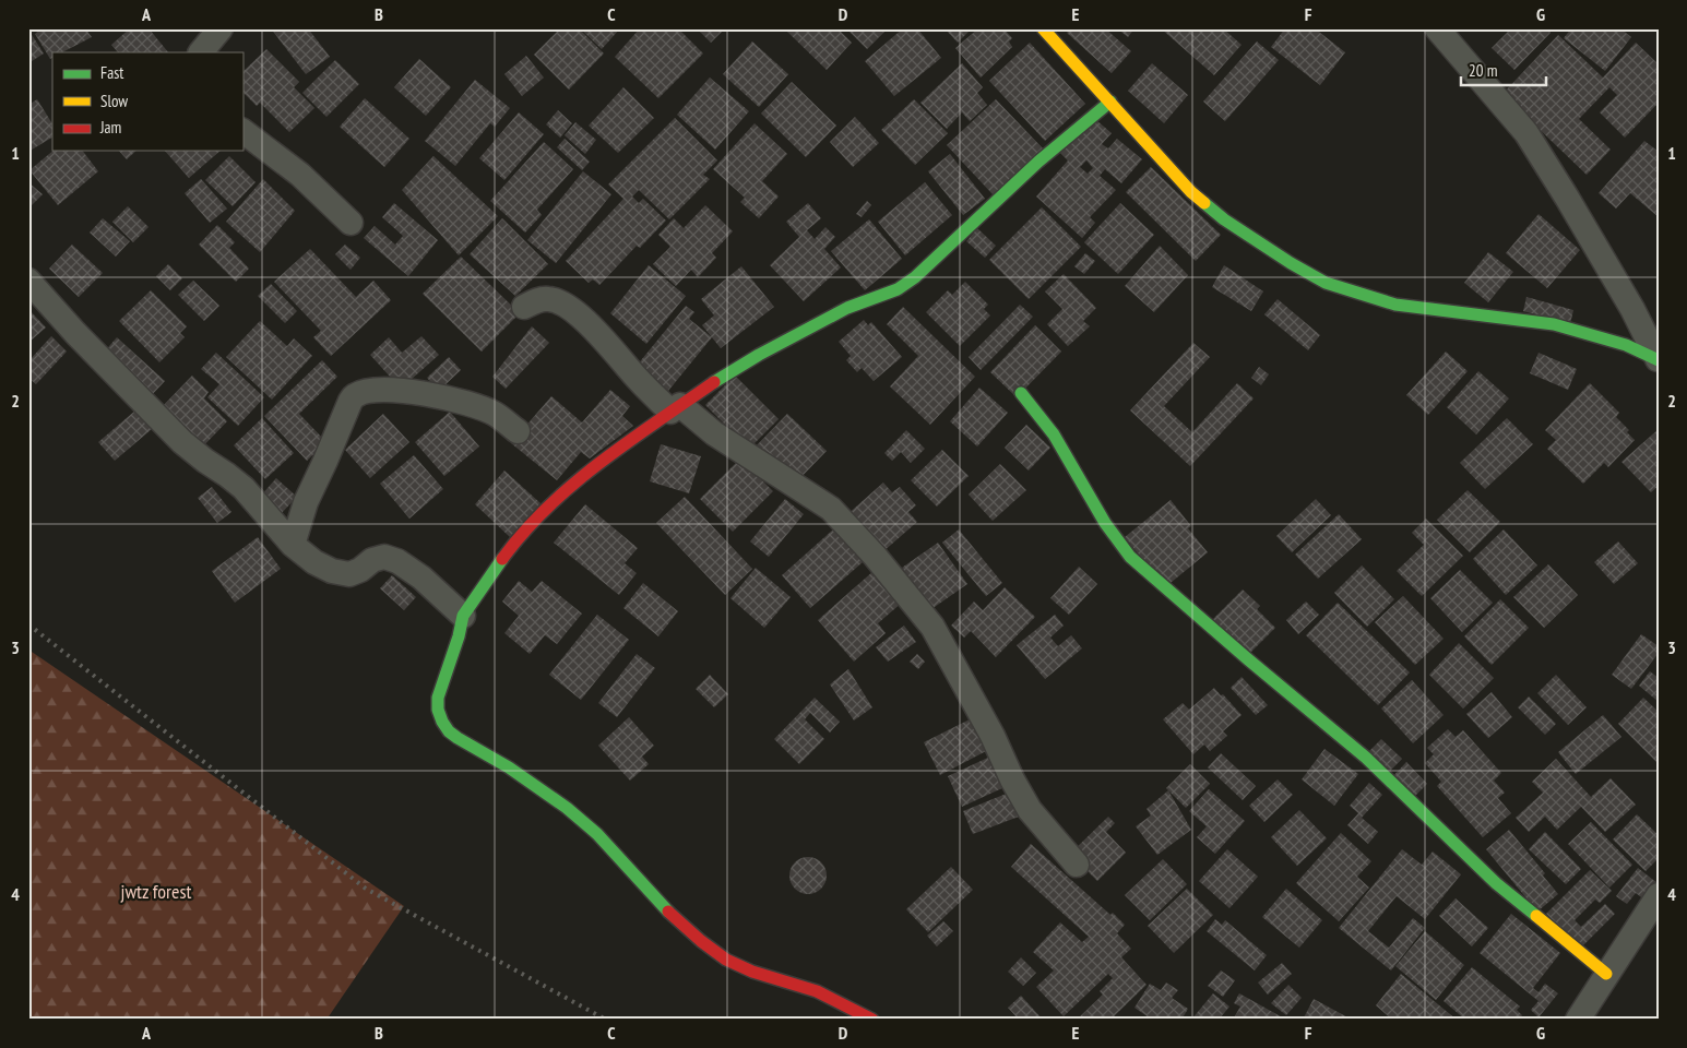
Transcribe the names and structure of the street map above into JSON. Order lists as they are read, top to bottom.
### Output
{
  "parks": ["jwtz forest"],
  "legend": ["Fast", "Slow", "Jam"],
  "scale_bar": "20 m",
  "grid": {
    "columns": [
      "A",
      "B",
      "C",
      "D",
      "E",
      "F",
      "G"
    ],
    "rows": [
      "1",
      "2",
      "3",
      "4"
    ]
  }
}
